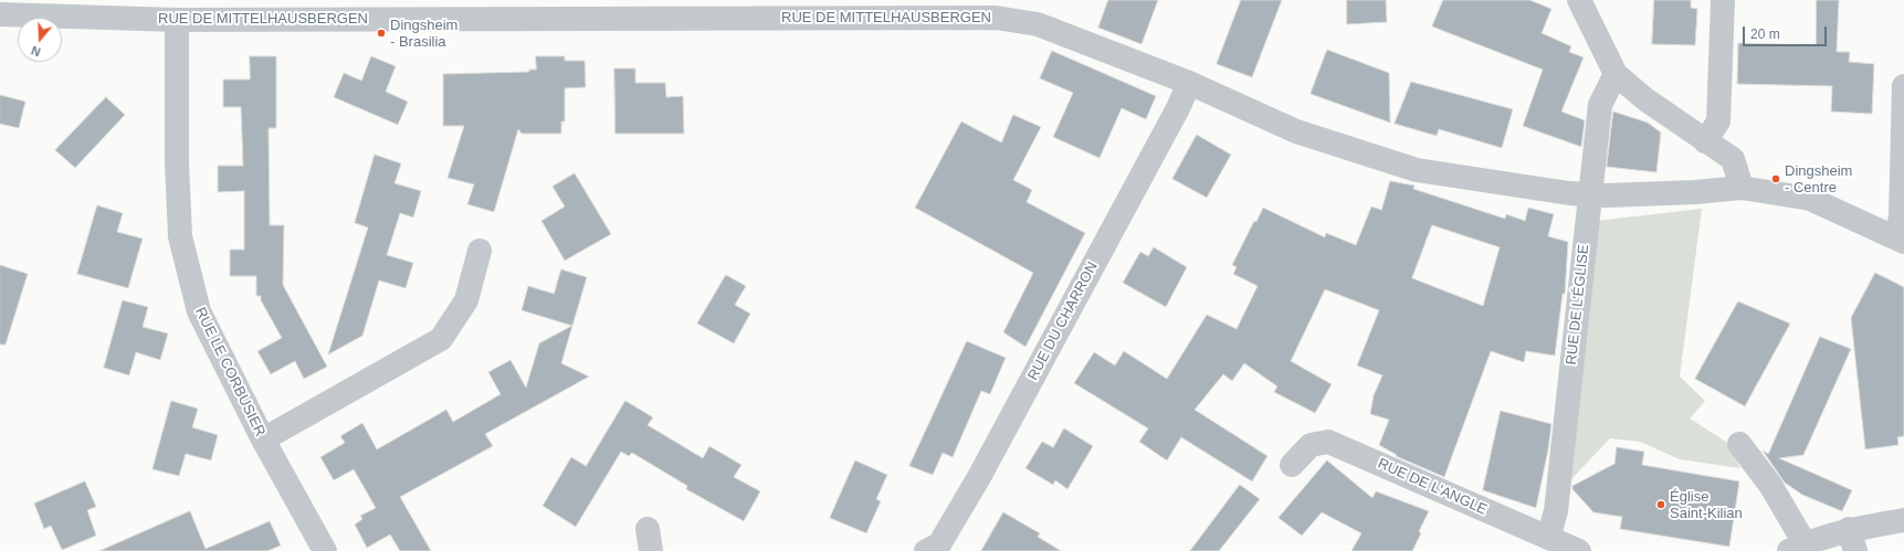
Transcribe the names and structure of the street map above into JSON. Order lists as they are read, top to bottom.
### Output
{
  "streets": {
    "street": [
      "RUE DE MITTELHAUSBERGEN",
      "RUE DE L'ÉGLISE",
      "RUE DU CHARRON",
      "RUE LE CORBUSIER",
      "RUE DE L'ANGLE"
    ]
  },
  "crossings": [
    ["RUE DE MITTELHAUSBERGEN", "RUE DE L'ÉGLISE"],
    ["RUE DE MITTELHAUSBERGEN", "RUE DU CHARRON"],
    ["RUE DE MITTELHAUSBERGEN", "RUE LE CORBUSIER"],
    ["RUE DE L'ÉGLISE", "RUE DE L'ANGLE"]
  ],
  "places": ["Dingsheim - Brasilia", "Dingsheim - Centre", "Église Saint-Kilian"],
  "scale_bar": "20 m",
  "north": "bottom"
}
